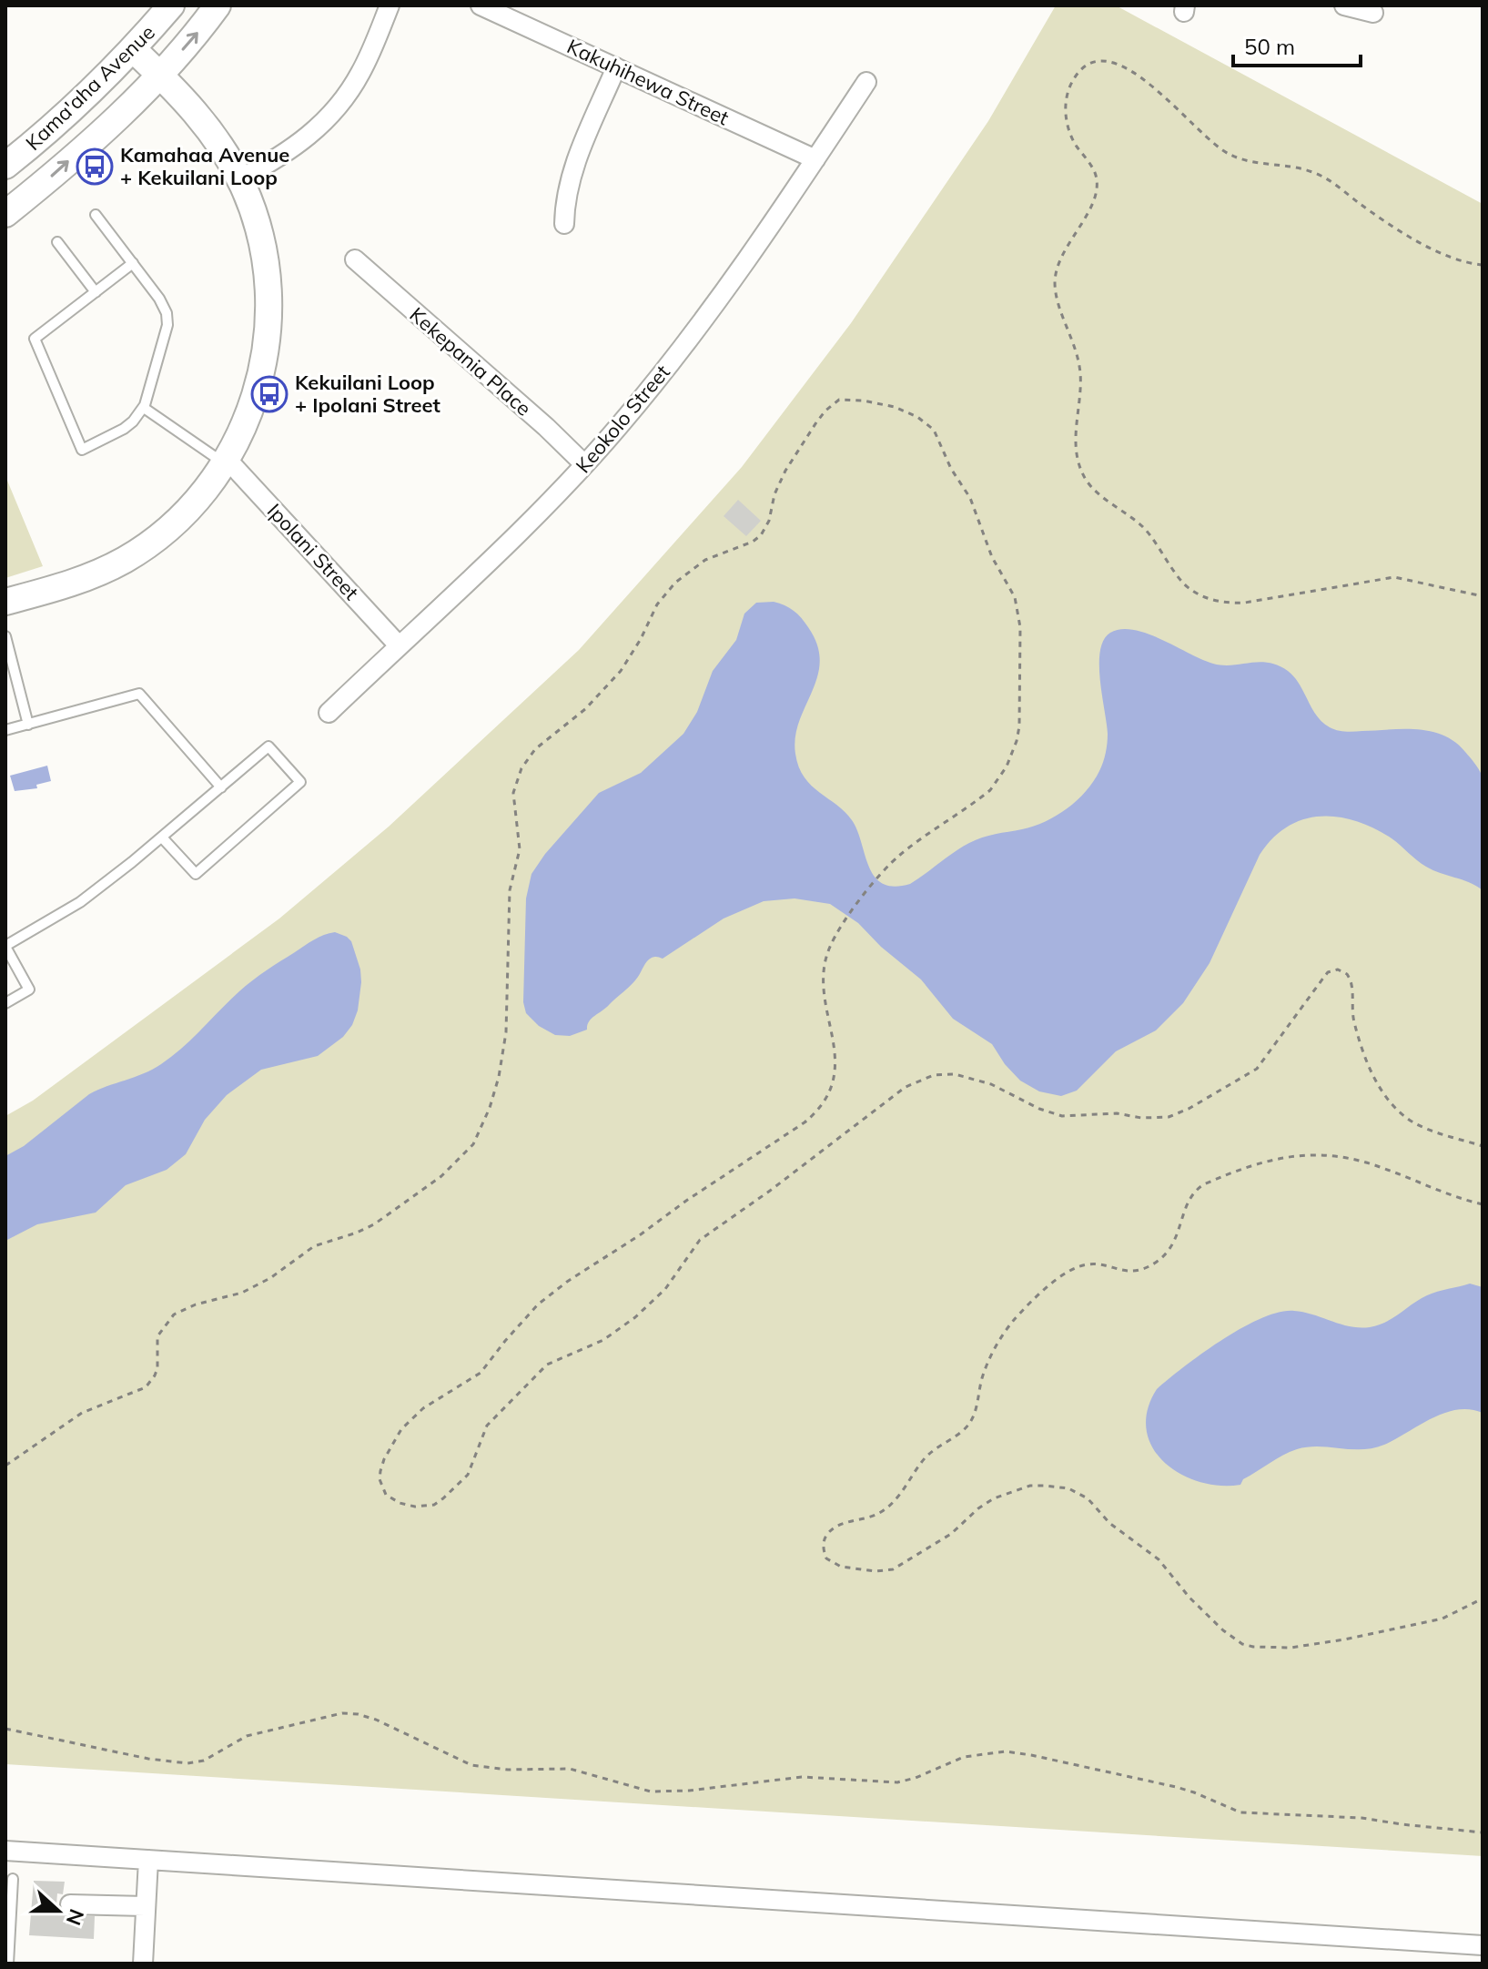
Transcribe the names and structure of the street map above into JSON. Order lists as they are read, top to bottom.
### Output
{
  "streets": {
    "street": [
      "Kakuhihewa Street",
      "Kama'aha Avenue",
      "Kekepania Place",
      "Keokolo Street",
      "Ipolani Street"
    ]
  },
  "crossings": [
    ["Kakuhihewa Street", "Keokolo Street"],
    ["Kekepania Place", "Keokolo Street"],
    ["Keokolo Street", "Ipolani Street"]
  ],
  "places": {
    "bus stop": ["Kamahaa Avenue + Kekuilani Loop", "Kekuilani Loop + Ipolani Street"]
  },
  "scale_bar": "50 m",
  "north": "right"
}
